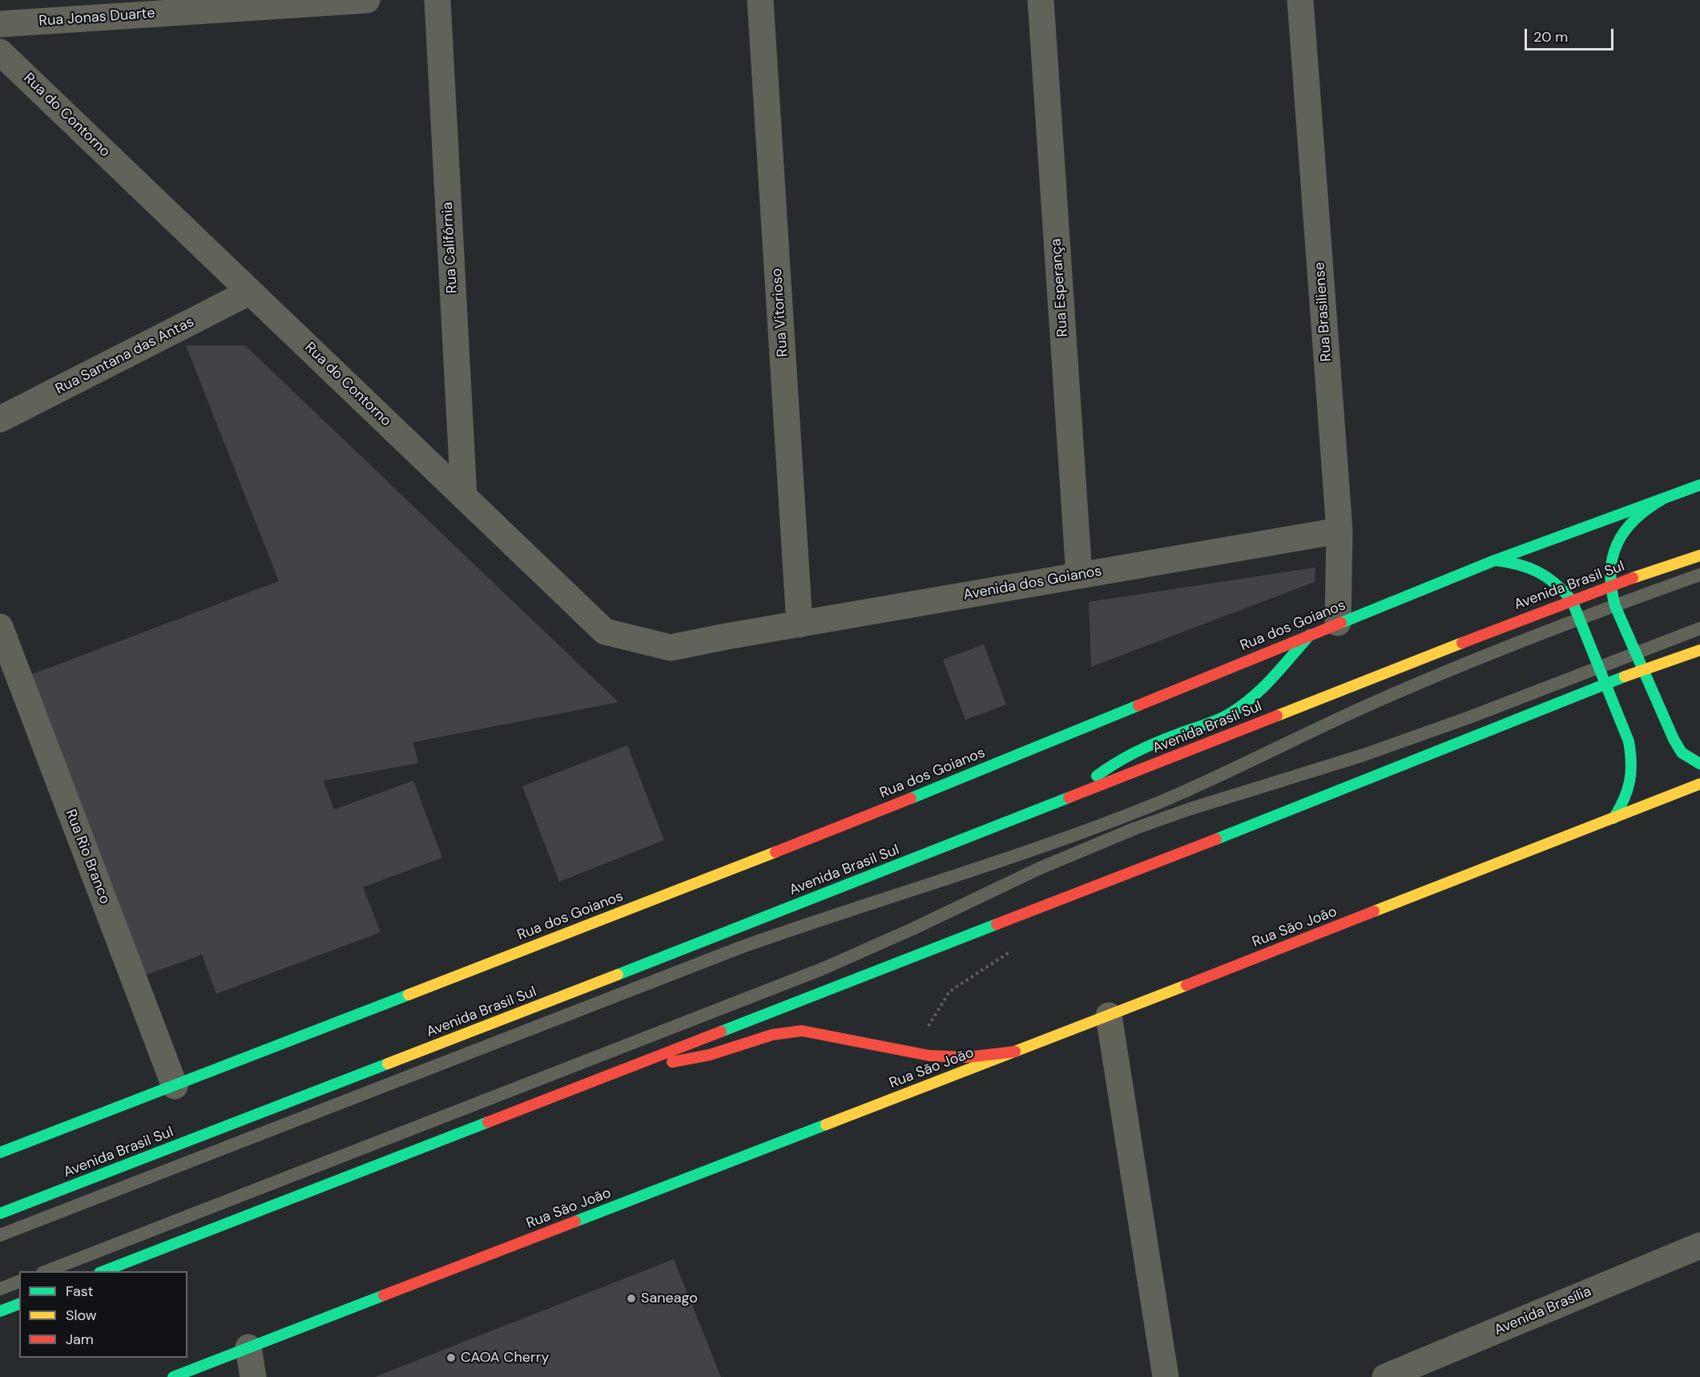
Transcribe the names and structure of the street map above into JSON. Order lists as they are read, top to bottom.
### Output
{
  "streets": {
    "main road": ["Avenida Brasil Sul", "Rua dos Goianos", "Rua São João"],
    "street": [
      "Rua Jonas Duarte",
      "Rua do Contorno",
      "Rua Califórnia",
      "Rua Esperança",
      "Rua Brasiliense",
      "Rua Vitorioso",
      "Rua Santana das Antas",
      "Avenida dos Goianos",
      "Rua Rio Branco",
      "Avenida Brasília"
    ]
  },
  "crossings": [
    ["Rua do Contorno", "Rua Califórnia"],
    ["Rua do Contorno", "Rua Santana das Antas"],
    ["Rua do Contorno", "Avenida dos Goianos"],
    ["Rua Esperança", "Avenida dos Goianos"],
    ["Rua Brasiliense", "Avenida dos Goianos"],
    ["Rua Brasiliense", "Rua dos Goianos"],
    ["Rua Vitorioso", "Avenida dos Goianos"],
    ["Rua dos Goianos", "Rua Rio Branco"]
  ],
  "places": ["Saneago", "CAOA Cherry"],
  "legend": ["Fast", "Slow", "Jam"],
  "scale_bar": "20 m"
}
